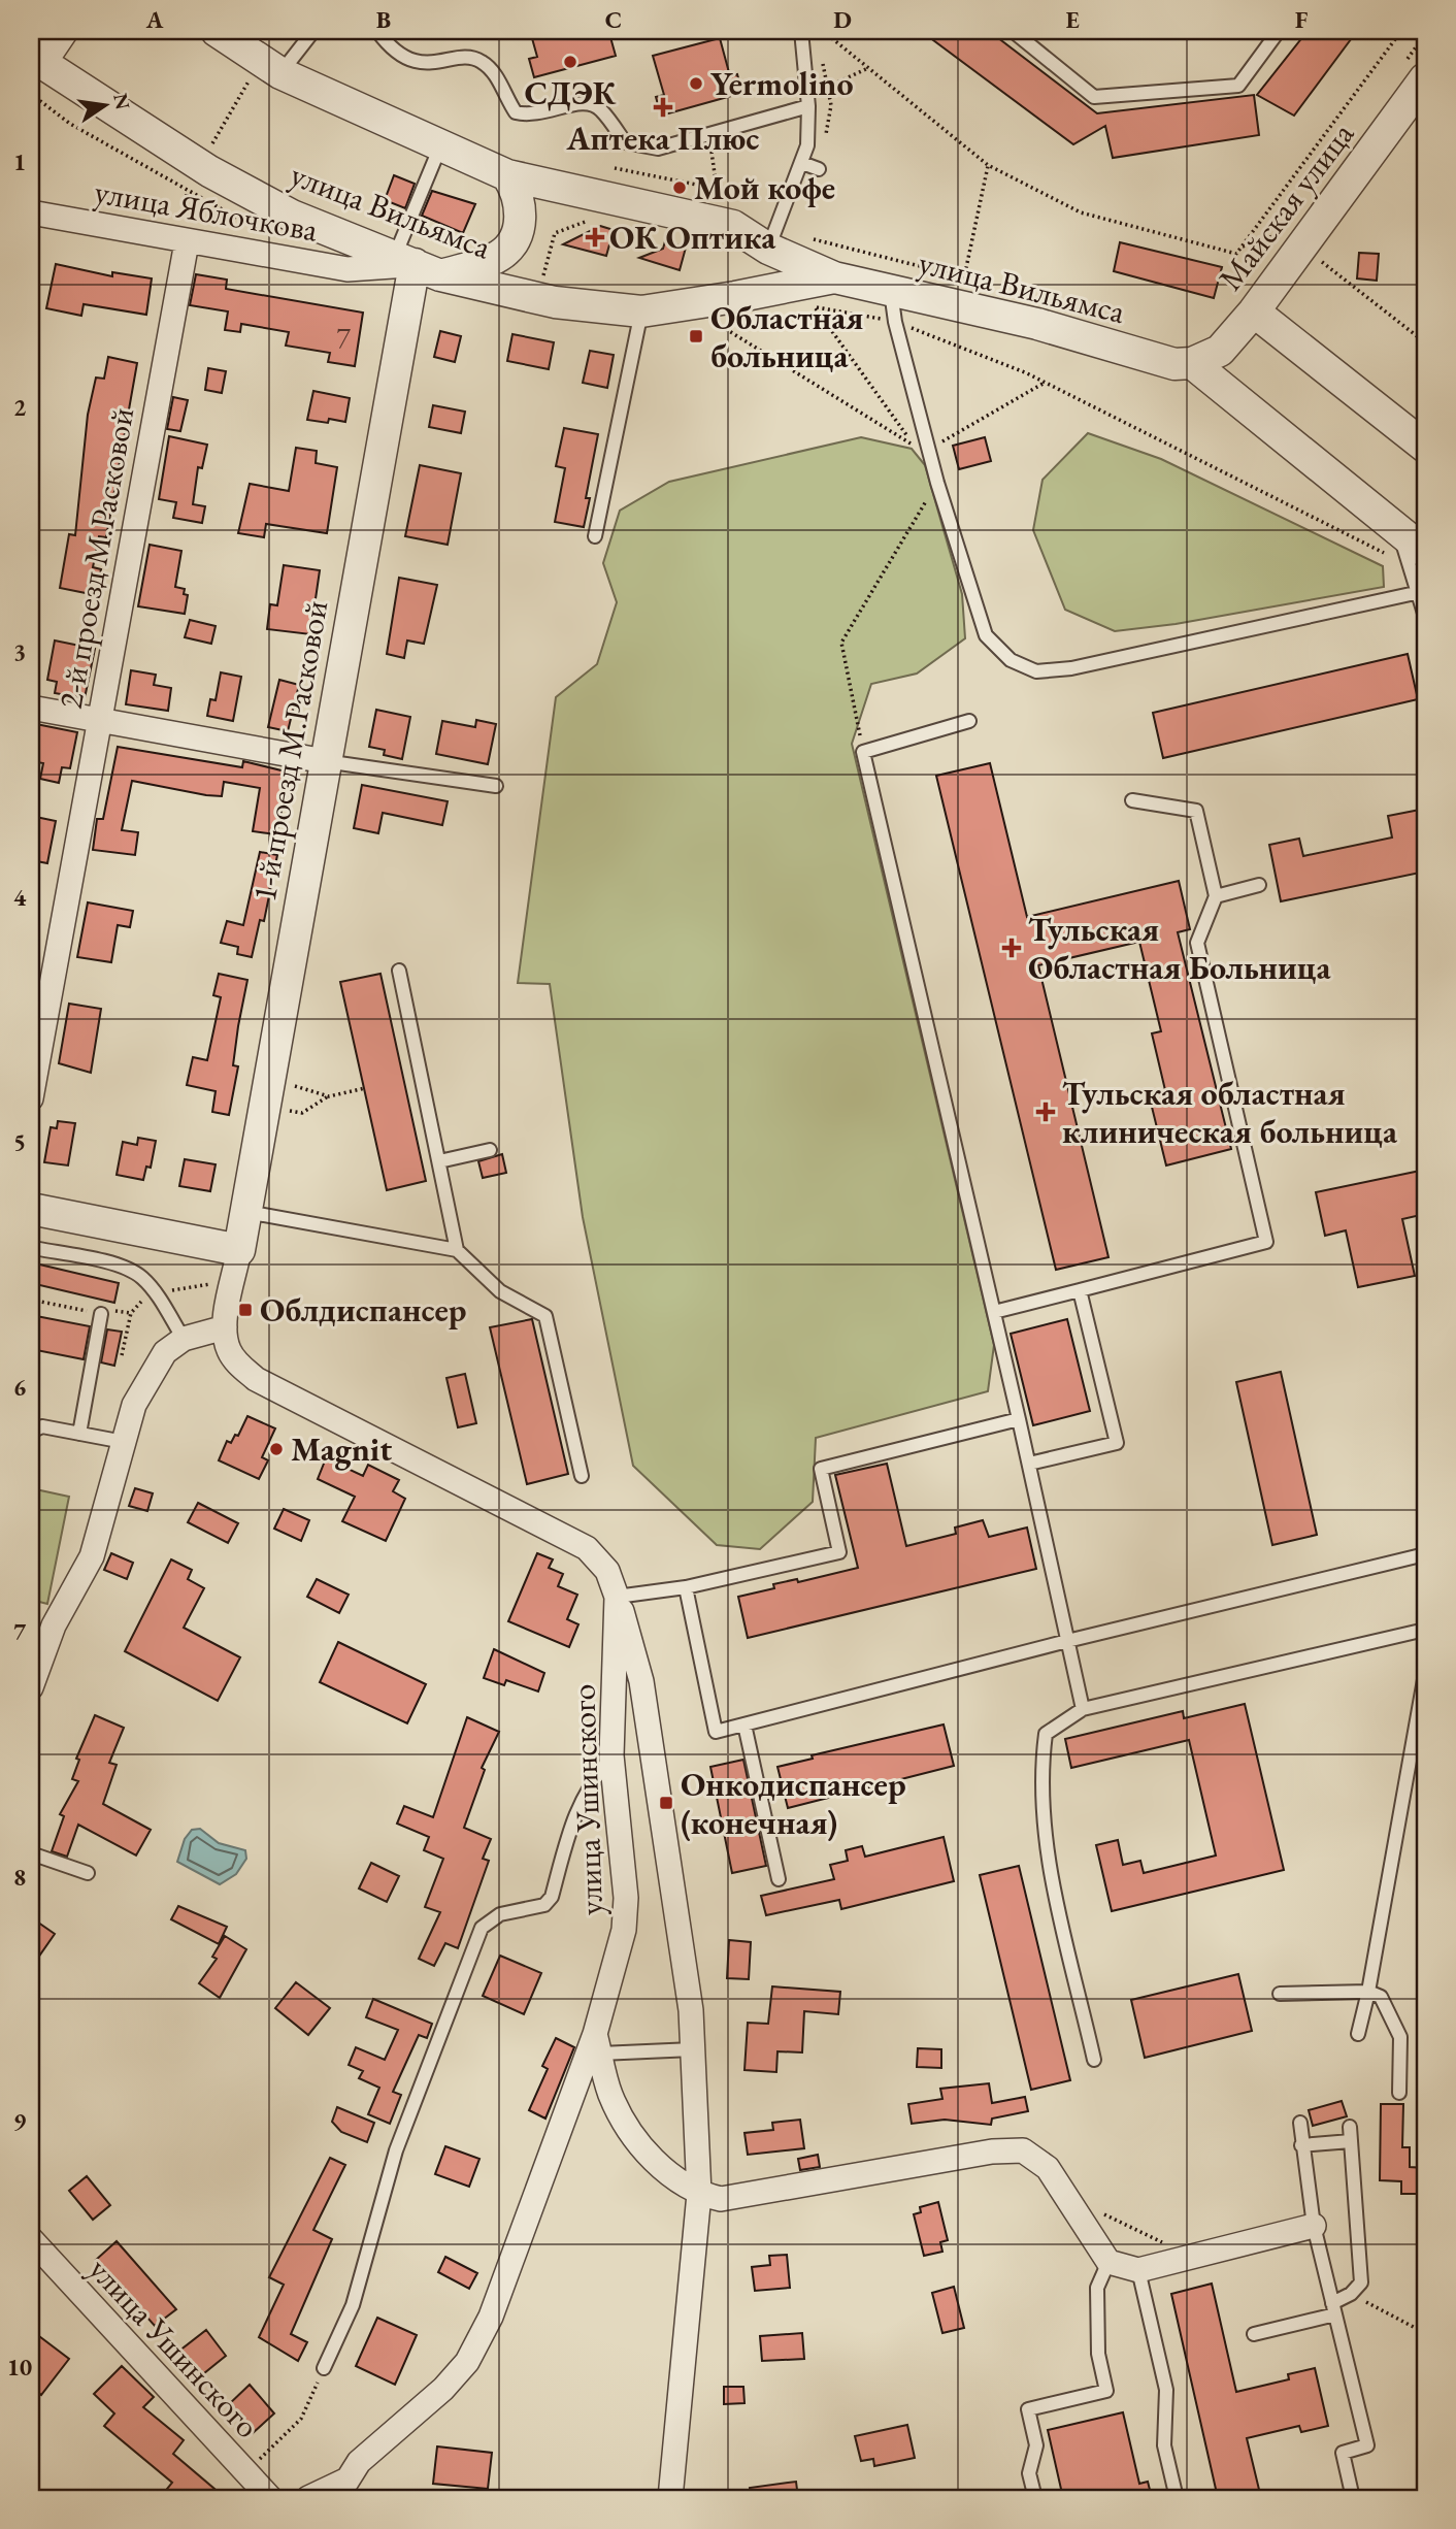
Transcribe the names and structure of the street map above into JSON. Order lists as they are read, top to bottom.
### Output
{
  "streets": {
    "street": [
      "Майская улица",
      "улица Яблочкова",
      "улица Вильямса",
      "2-й проезд М.Расковой",
      "1-й проезд М.Расковой",
      "улица Ушинского"
    ]
  },
  "crossings": [
    ["Майская улица", "улица Вильямса"],
    ["улица Яблочкова", "улица Вильямса"],
    ["улица Яблочкова", "2-й проезд М.Расковой"],
    ["улица Яблочкова", "1-й проезд М.Расковой"],
    ["улица Вильямса", "1-й проезд М.Расковой"],
    ["1-й проезд М.Расковой", "улица Ушинского"]
  ],
  "places": {
    "other": [
      "СДЭК",
      "Yermolino",
      "Мой кофе",
      "Magnit"
    ],
    "health": [
      "Аптека Плюс",
      "ОК Оптика",
      "Тульская Областная Больница",
      "Тульская областная клиническая больница"
    ],
    "transit": ["Областная больница", "Облдиспансер", "Онкодиспансер (конечная)"]
  },
  "house_numbers": ["7"],
  "north": "right",
  "grid": {
    "columns": [
      "A",
      "B",
      "C",
      "D",
      "E",
      "F"
    ],
    "rows": [
      "1",
      "2",
      "3",
      "4",
      "5",
      "6",
      "7",
      "8",
      "9",
      "10"
    ]
  }
}
